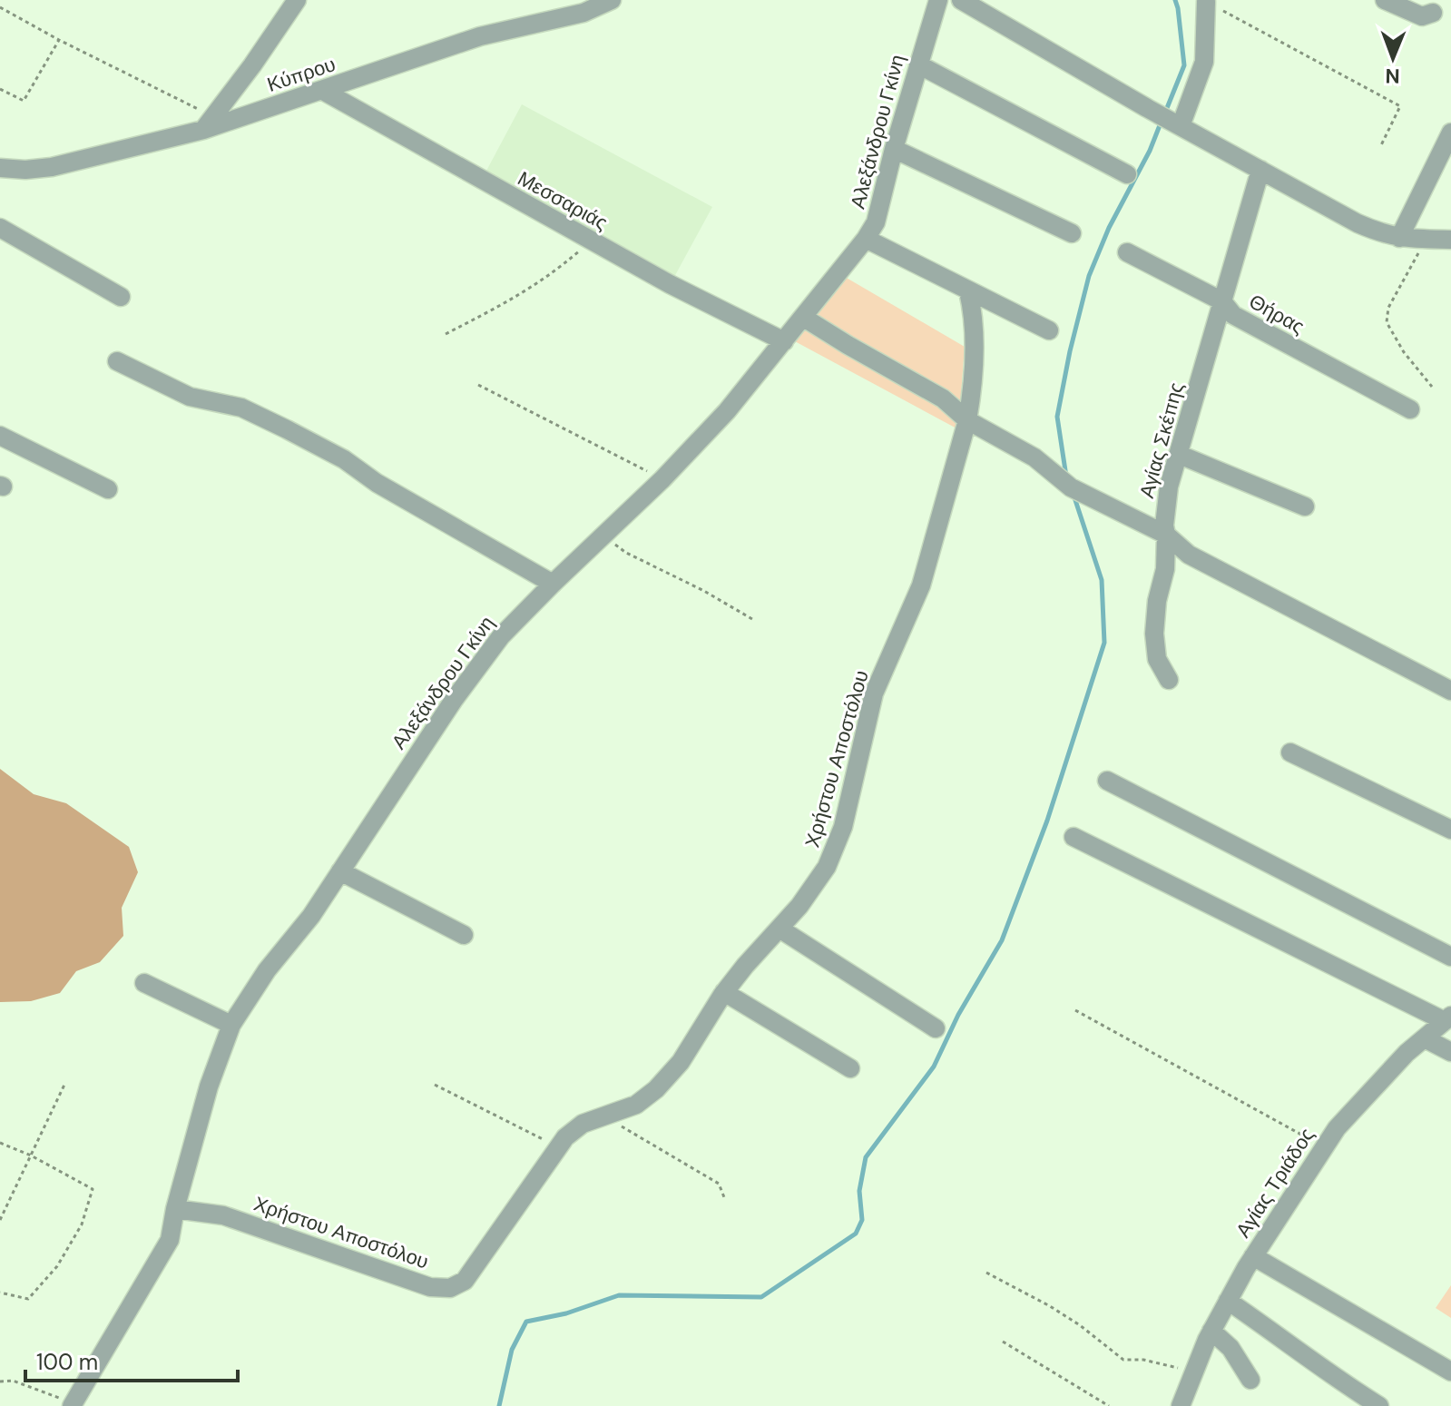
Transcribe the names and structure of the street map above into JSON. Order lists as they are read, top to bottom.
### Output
{
  "streets": {
    "street": [
      "Κύπρου",
      "Αλεξάνδρου Γκίνη",
      "Μεσσαριάς",
      "Θήρας",
      "Αγίας Σκέπης",
      "Χρήστου Αποστόλου",
      "Αγίας Τριάδος"
    ]
  },
  "crossings": [
    ["Κύπρου", "Μεσσαριάς"],
    ["Αλεξάνδρου Γκίνη", "Μεσσαριάς"],
    ["Αλεξάνδρου Γκίνη", "Χρήστου Αποστόλου"],
    ["Θήρας", "Αγίας Σκέπης"]
  ],
  "scale_bar": "100 m",
  "north": "bottom"
}
